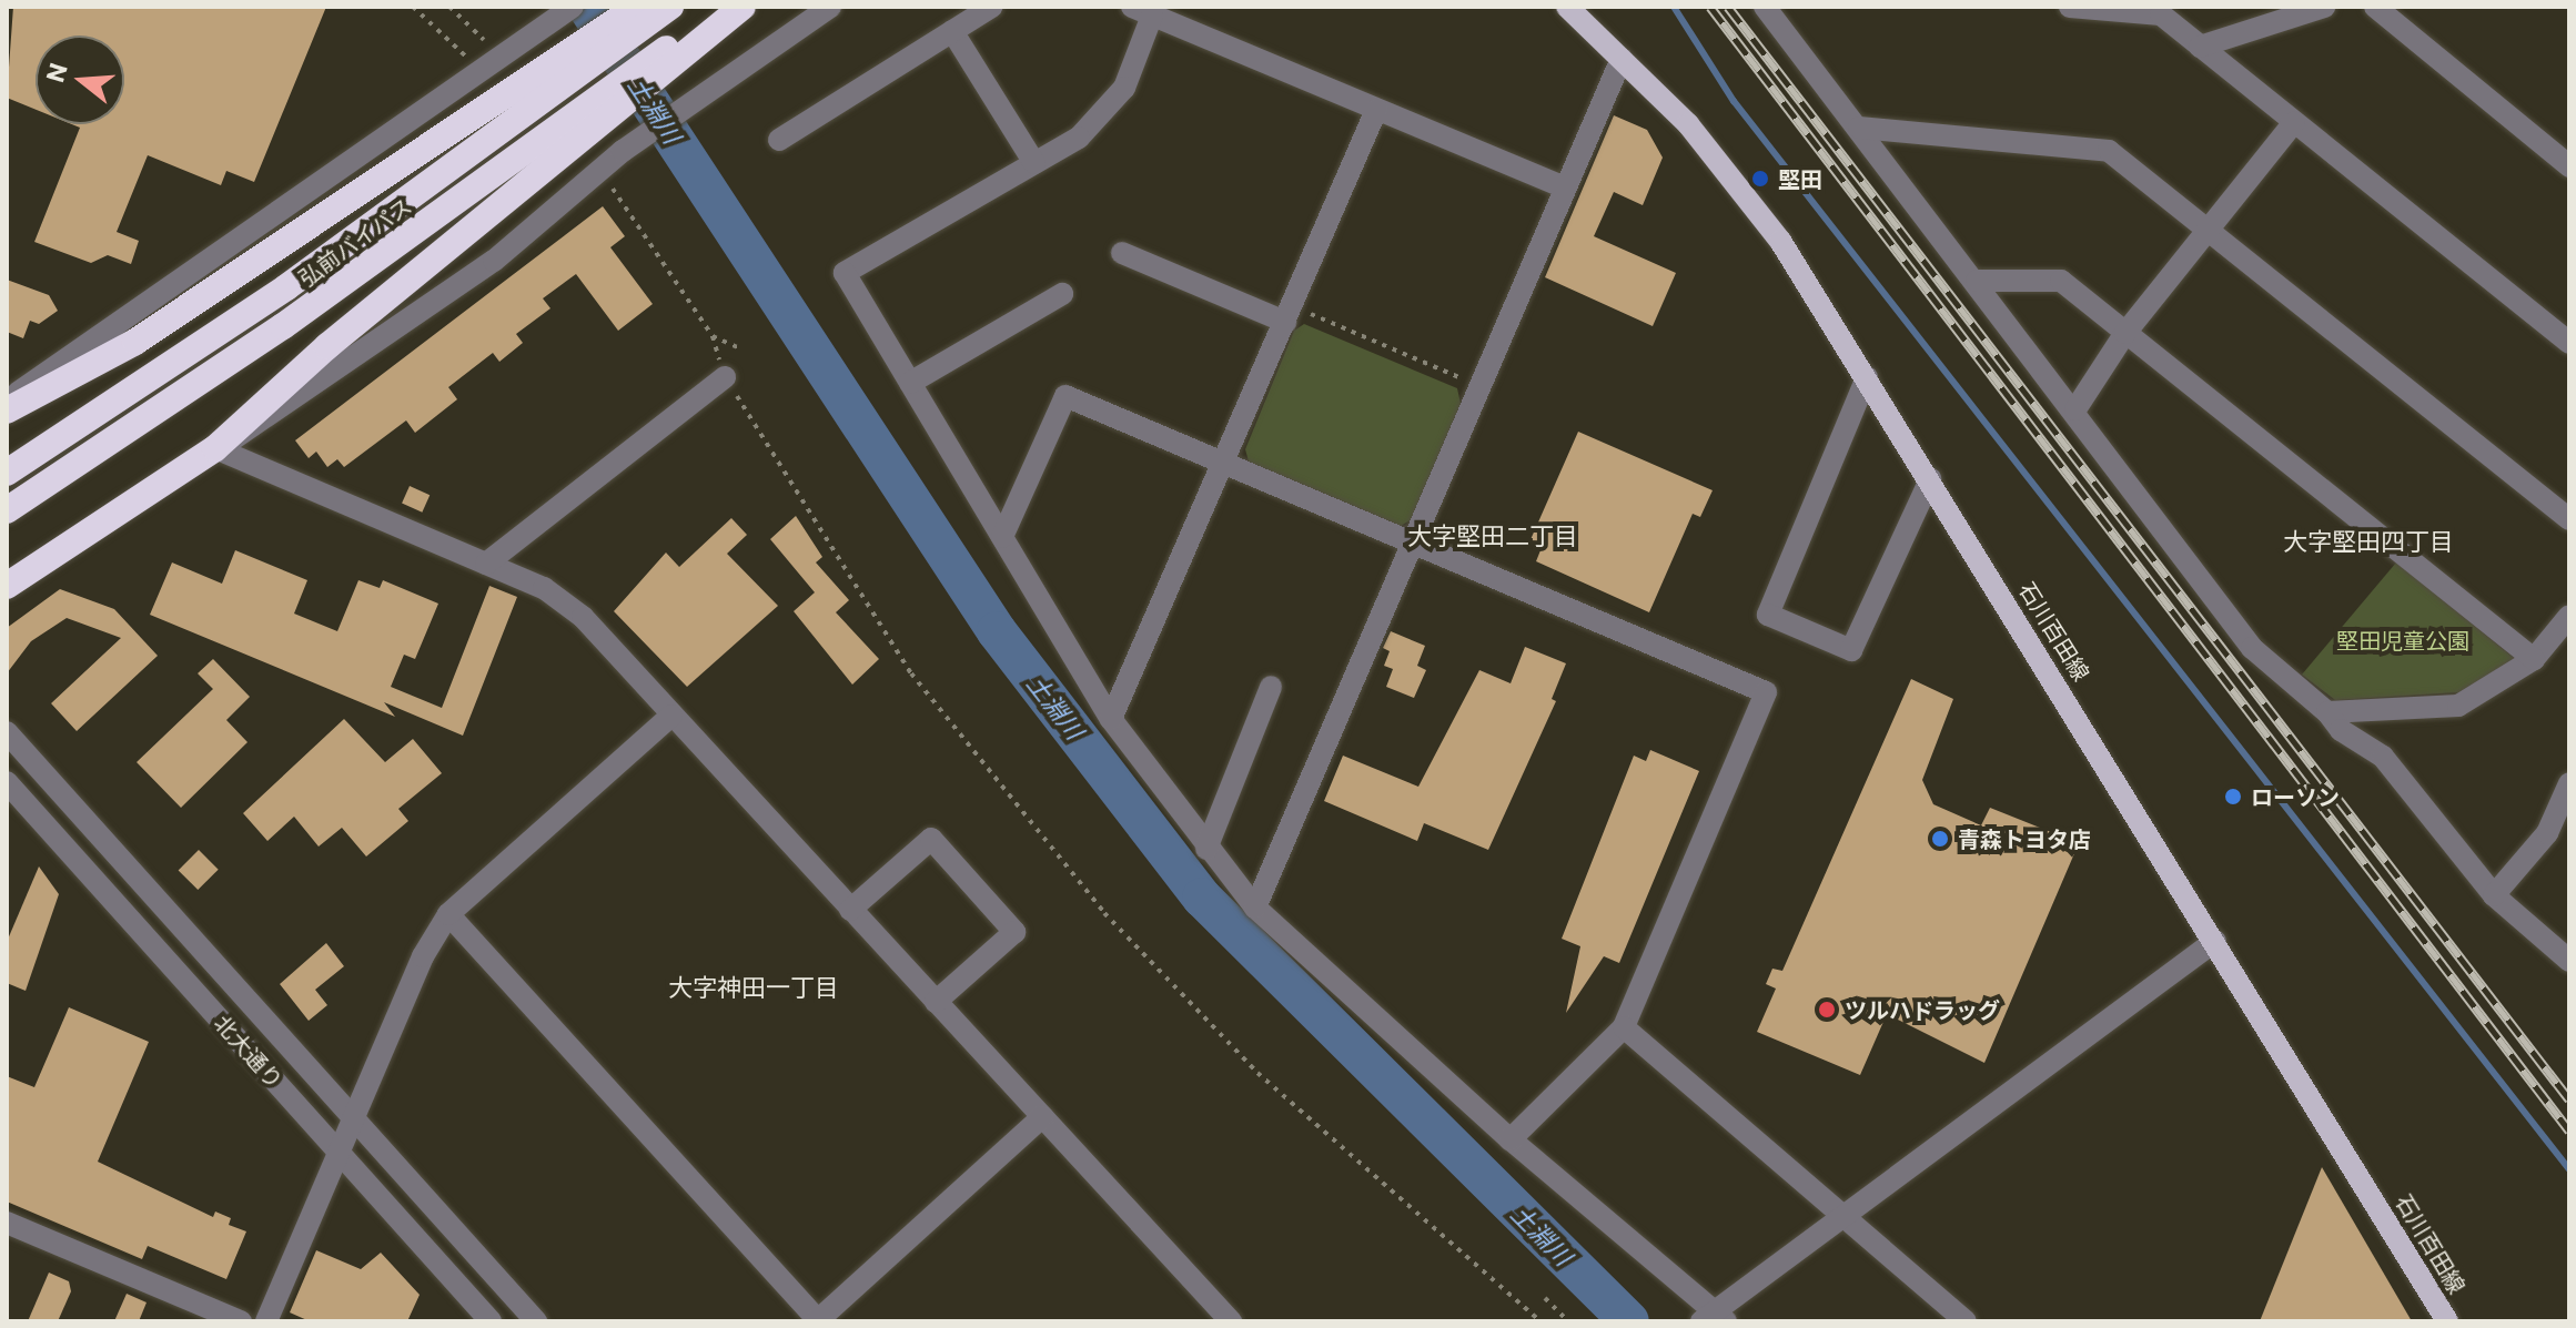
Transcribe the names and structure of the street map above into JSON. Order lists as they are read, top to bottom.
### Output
{
  "streets": {
    "highway": ["弘前バイパス"],
    "main road": ["石川百田線"],
    "street": ["北大通り"]
  },
  "districts": ["大字堅田二丁目", "大字堅田四丁目", "大字神田一丁目"],
  "water": ["土淵川"],
  "parks": ["堅田児童公園"],
  "places": [
    "堅田",
    "ローソン",
    "青森トヨタ店",
    "ツルハドラッグ"
  ],
  "north": "left"
}
